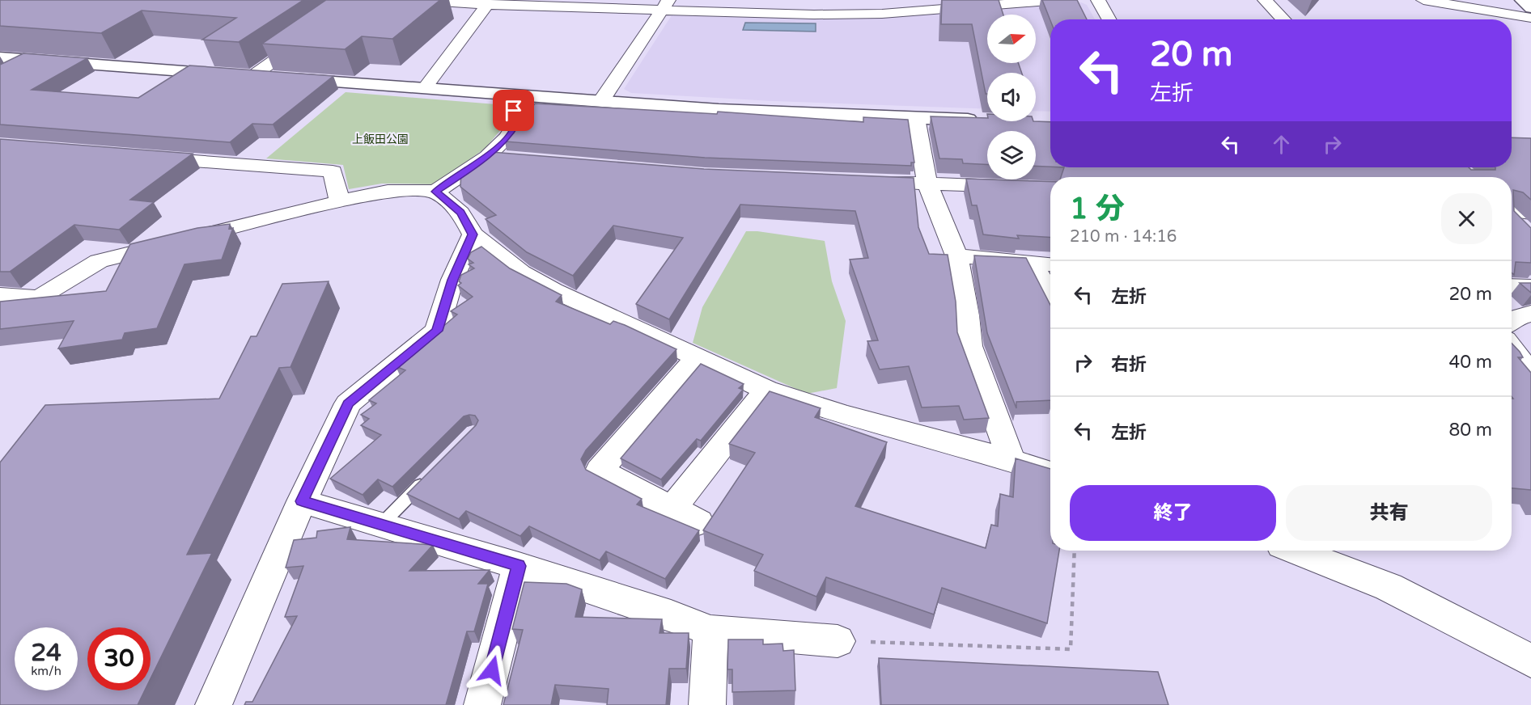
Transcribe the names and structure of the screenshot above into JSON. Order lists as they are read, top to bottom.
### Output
{
  "parks": ["上飯田公園"],
  "north": "right",
  "page": {
    "turn": ["20 m", "左折"],
    "heading": ["1 分", "210 m · 14:16"],
    "list": [
      {
        "name": "左折",
        "value": "20 m"
      },
      {
        "name": "右折",
        "value": "40 m"
      },
      {
        "name": "左折",
        "value": "80 m"
      }
    ],
    "buttons": ["終了", "共有"],
    "speed": "24 km/h",
    "limit": "30"
  }
}
